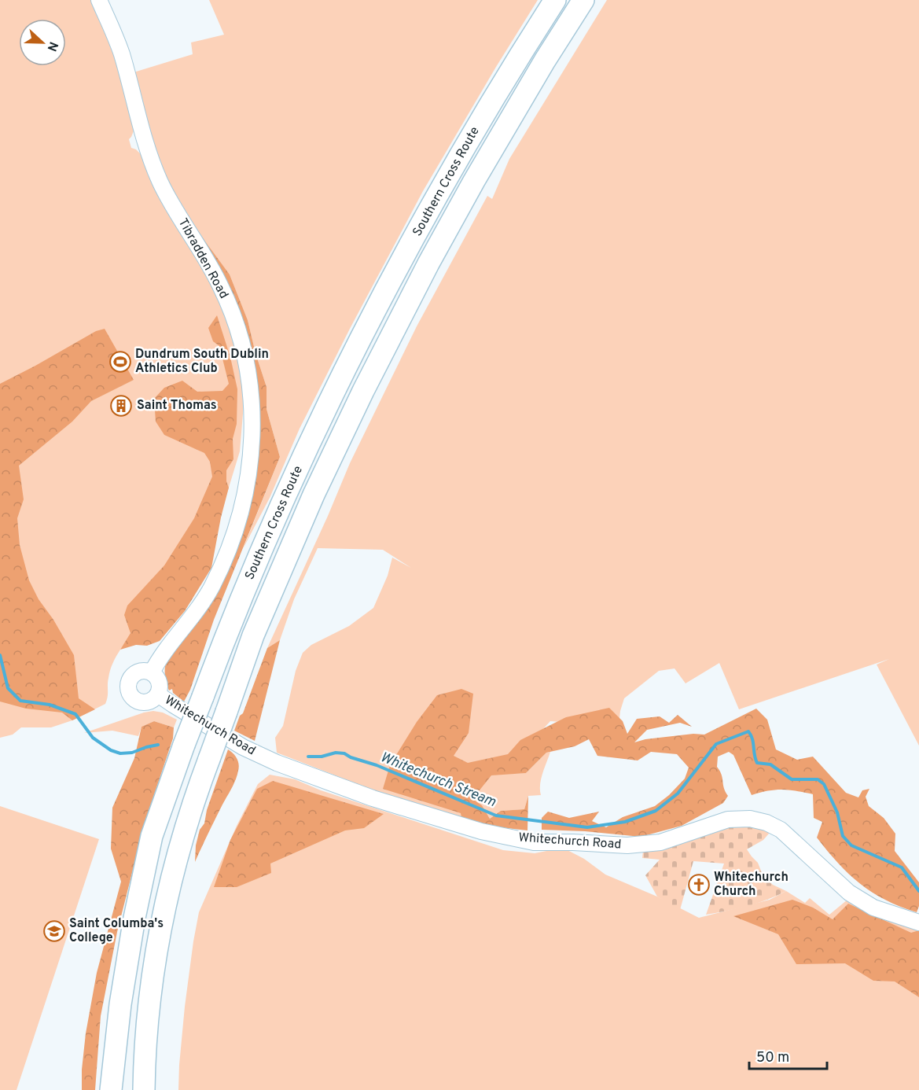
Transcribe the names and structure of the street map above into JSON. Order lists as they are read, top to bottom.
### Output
{
  "streets": {
    "highway": ["Southern Cross Route"],
    "street": ["Tibradden Road", "Whitechurch Road"]
  },
  "crossings": [
    ["Tibradden Road", "Whitechurch Road"]
  ],
  "water": ["Whitechurch Stream"],
  "places": {
    "sports": ["Dundrum South Dublin Athletics Club"],
    "building": ["Saint Thomas"],
    "church": ["Whitechurch Church"],
    "school or university": ["Saint Columba's College"]
  },
  "scale_bar": "50 m",
  "north": "right"
}
